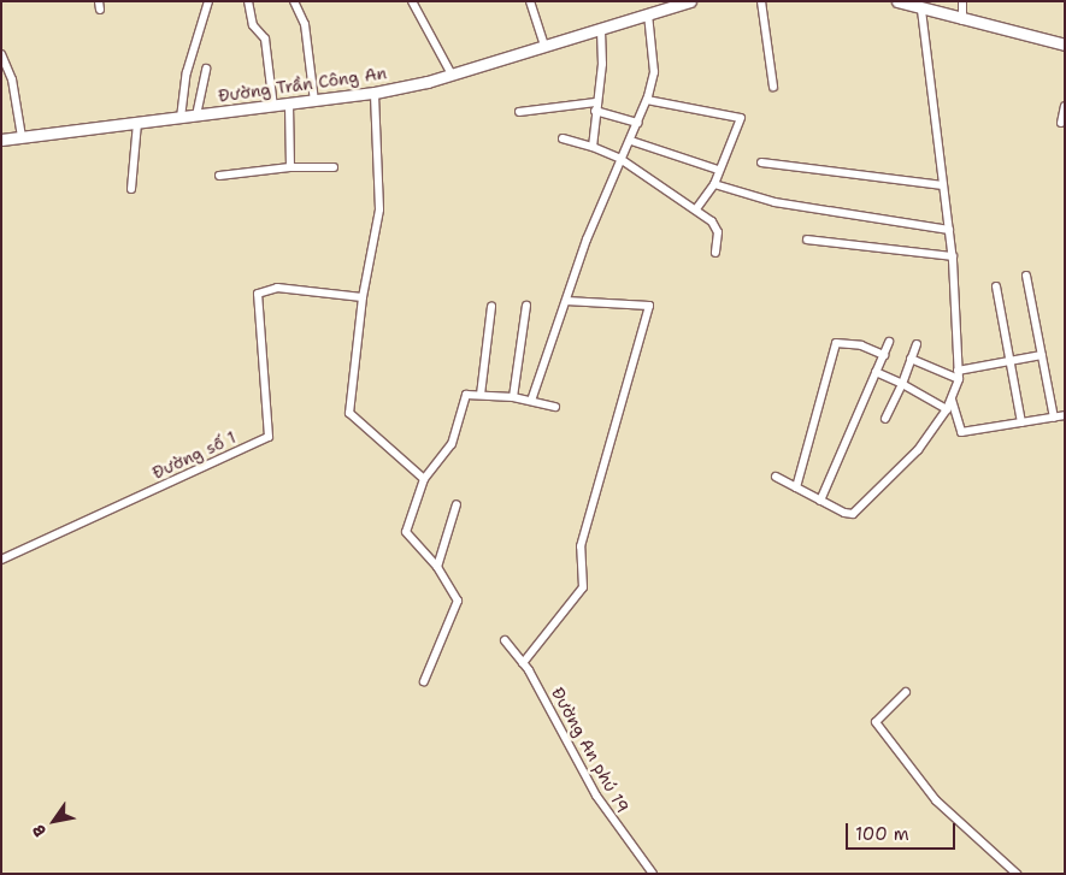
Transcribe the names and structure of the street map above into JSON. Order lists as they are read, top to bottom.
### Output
{
  "streets": {
    "main road": ["Đường Trần Công An"],
    "street": ["Đường số 1", "Đường An phú 19"]
  },
  "scale_bar": "100 m",
  "north": "bottom left"
}
